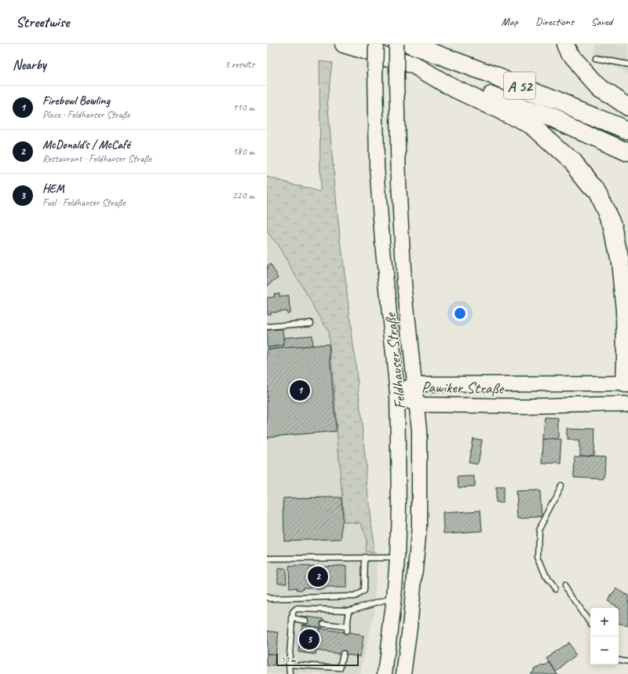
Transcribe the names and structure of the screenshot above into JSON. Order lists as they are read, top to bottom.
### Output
{
  "streets": {
    "highway": ["A 52"],
    "main road": ["Feldhauser Straße", "Pawiker Straße"]
  },
  "crossings": [
    ["Feldhauser Straße", "Pawiker Straße"]
  ],
  "scale_bar": "50 m",
  "page": {
    "header": "Streetwise",
    "nav": ["Map", "Directions", "Saved"],
    "heading": ["Nearby", "3 results"],
    "list": [
      {
        "mark": "1",
        "name": "Firebowl Bowling",
        "note": "Place · Feldhauser Straße",
        "value": "110 m"
      },
      {
        "mark": "2",
        "name": "McDonald's / McCafé",
        "note": "Restaurant · Feldhauser Straße",
        "value": "180 m"
      },
      {
        "mark": "3",
        "name": "HEM",
        "note": "Fuel · Feldhauser Straße",
        "value": "220 m"
      }
    ],
    "pins": ["1", "2", "3"],
    "map_buttons": ["+", "−"],
    "scale": "50 m"
  }
}
